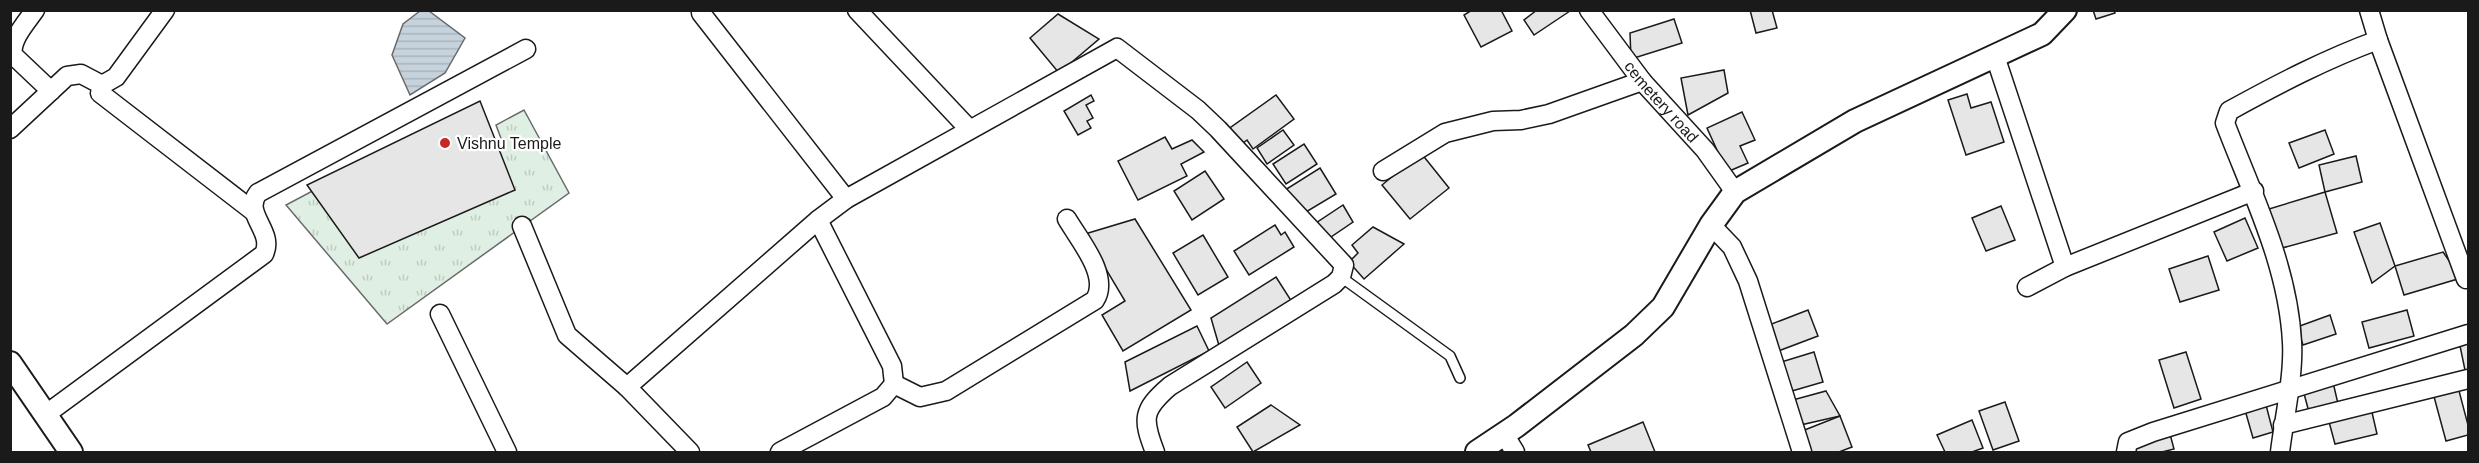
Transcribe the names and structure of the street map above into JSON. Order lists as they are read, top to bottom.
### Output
{
  "streets": {
    "street": ["cemetery road"]
  },
  "places": ["Vishnu Temple"]
}
